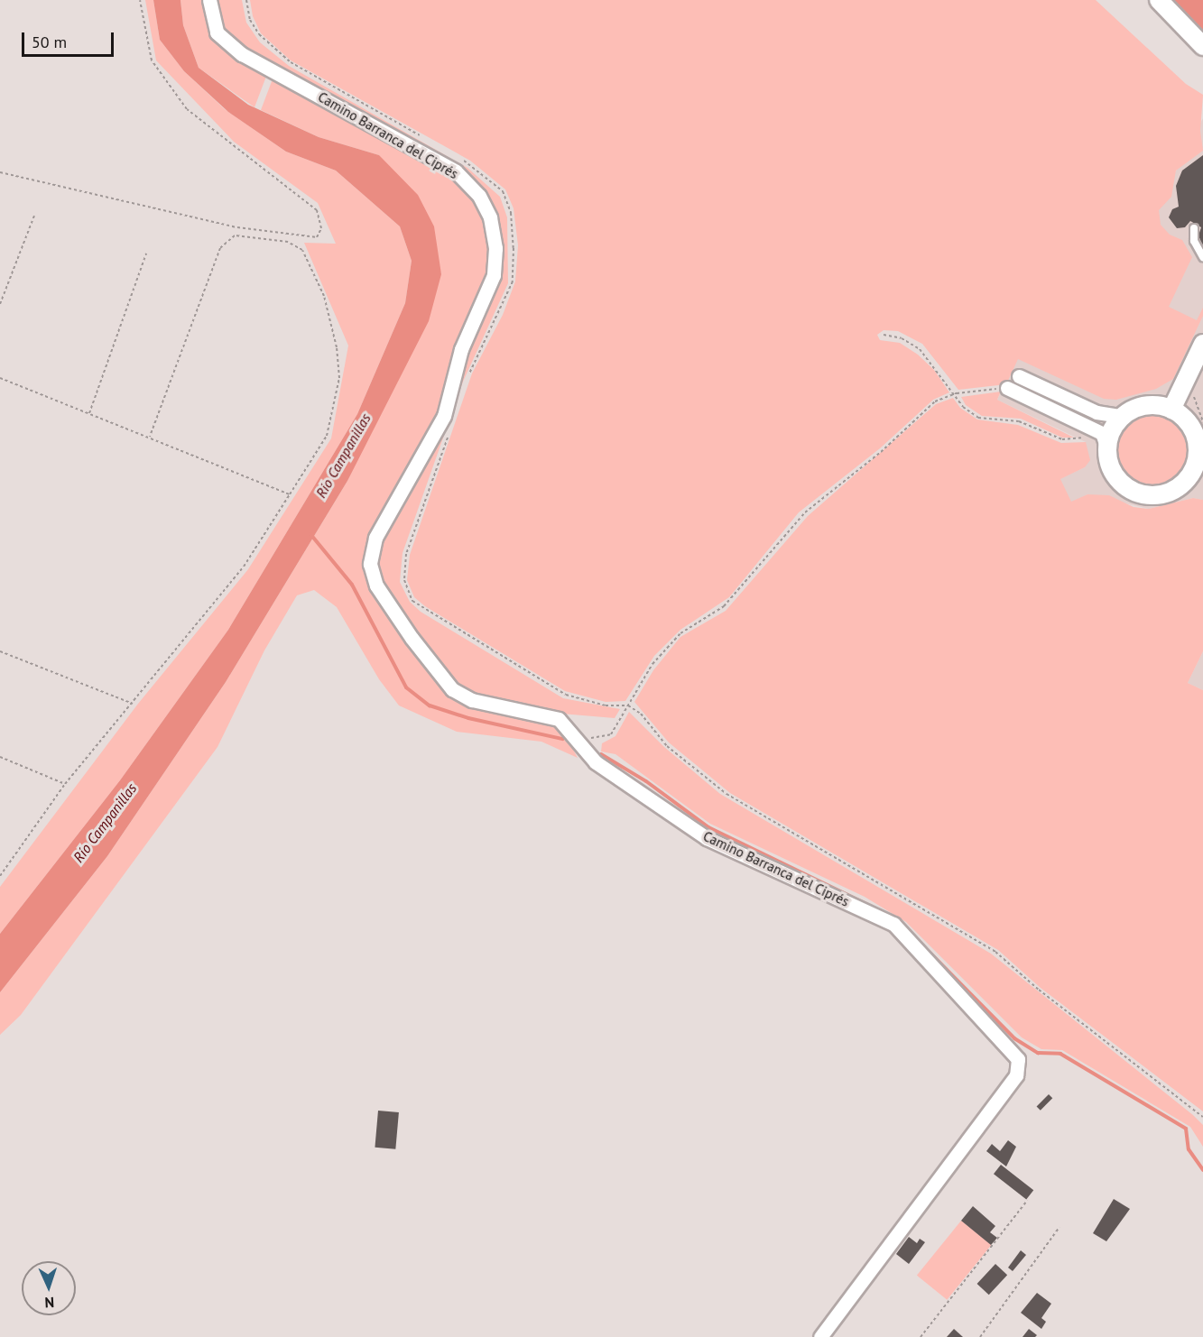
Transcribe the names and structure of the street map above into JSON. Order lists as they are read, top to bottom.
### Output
{
  "streets": {
    "street": ["Camino Barranca del Ciprés"]
  },
  "water": ["Río Campanillas"],
  "scale_bar": "50 m",
  "north": "bottom"
}
